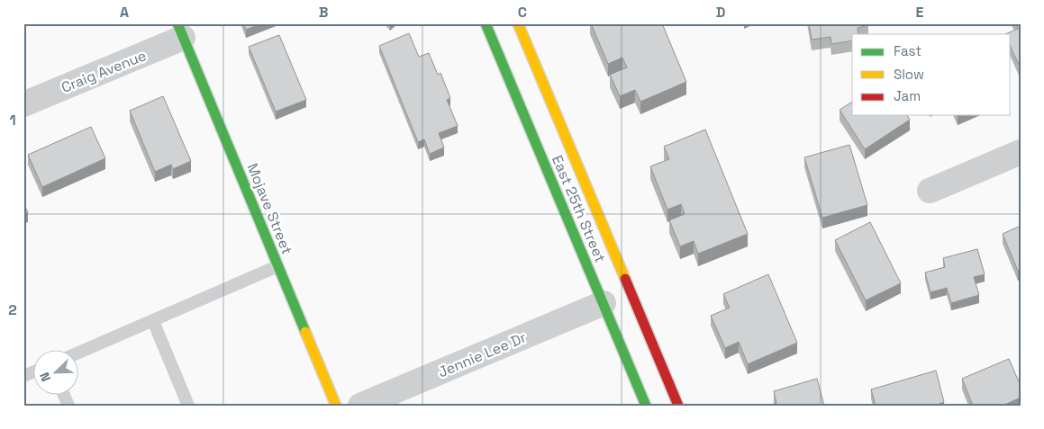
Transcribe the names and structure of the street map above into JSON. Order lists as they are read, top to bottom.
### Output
{
  "streets": {
    "street": [
      "Craig Avenue",
      "Mojave Street",
      "East 25th Street",
      "Jennie Lee Dr"
    ]
  },
  "crossings": [
    ["Craig Avenue", "Mojave Street"],
    ["East 25th Street", "Jennie Lee Dr"]
  ],
  "legend": ["Fast", "Slow", "Jam"],
  "north": "bottom left",
  "grid": {
    "columns": [
      "A",
      "B",
      "C",
      "D",
      "E"
    ],
    "rows": ["1", "2"]
  }
}
